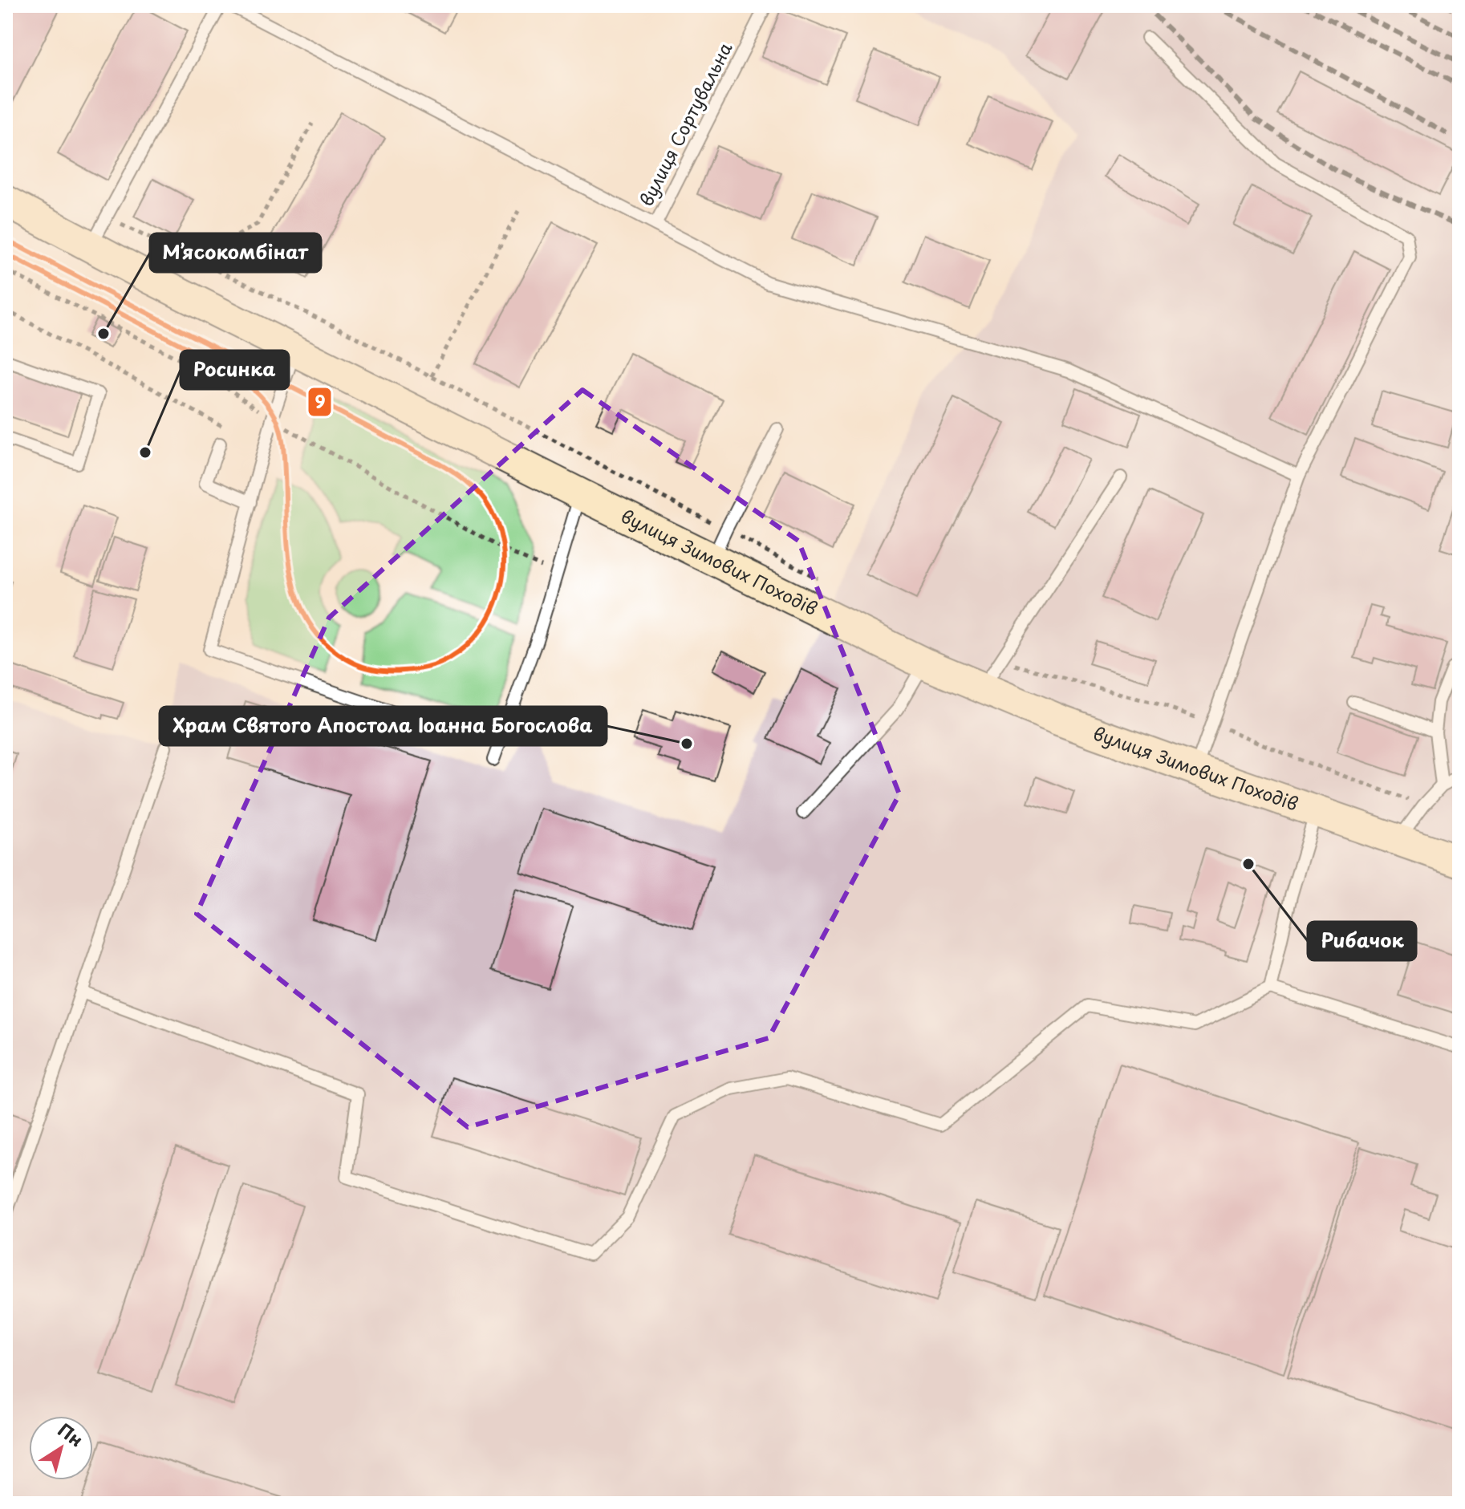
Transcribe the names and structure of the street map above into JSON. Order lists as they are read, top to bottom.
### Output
{
  "streets": {
    "main road": ["вулиця Зимових Походів"],
    "lane": ["вулиця Сортувальна"]
  },
  "places": [
    "М’ясокомбінат",
    "Росинка",
    "Храм Святого Апостола Іоанна Богослова",
    "Рибачок"
  ],
  "lines": ["transit line 9"],
  "north": "top right"
}
